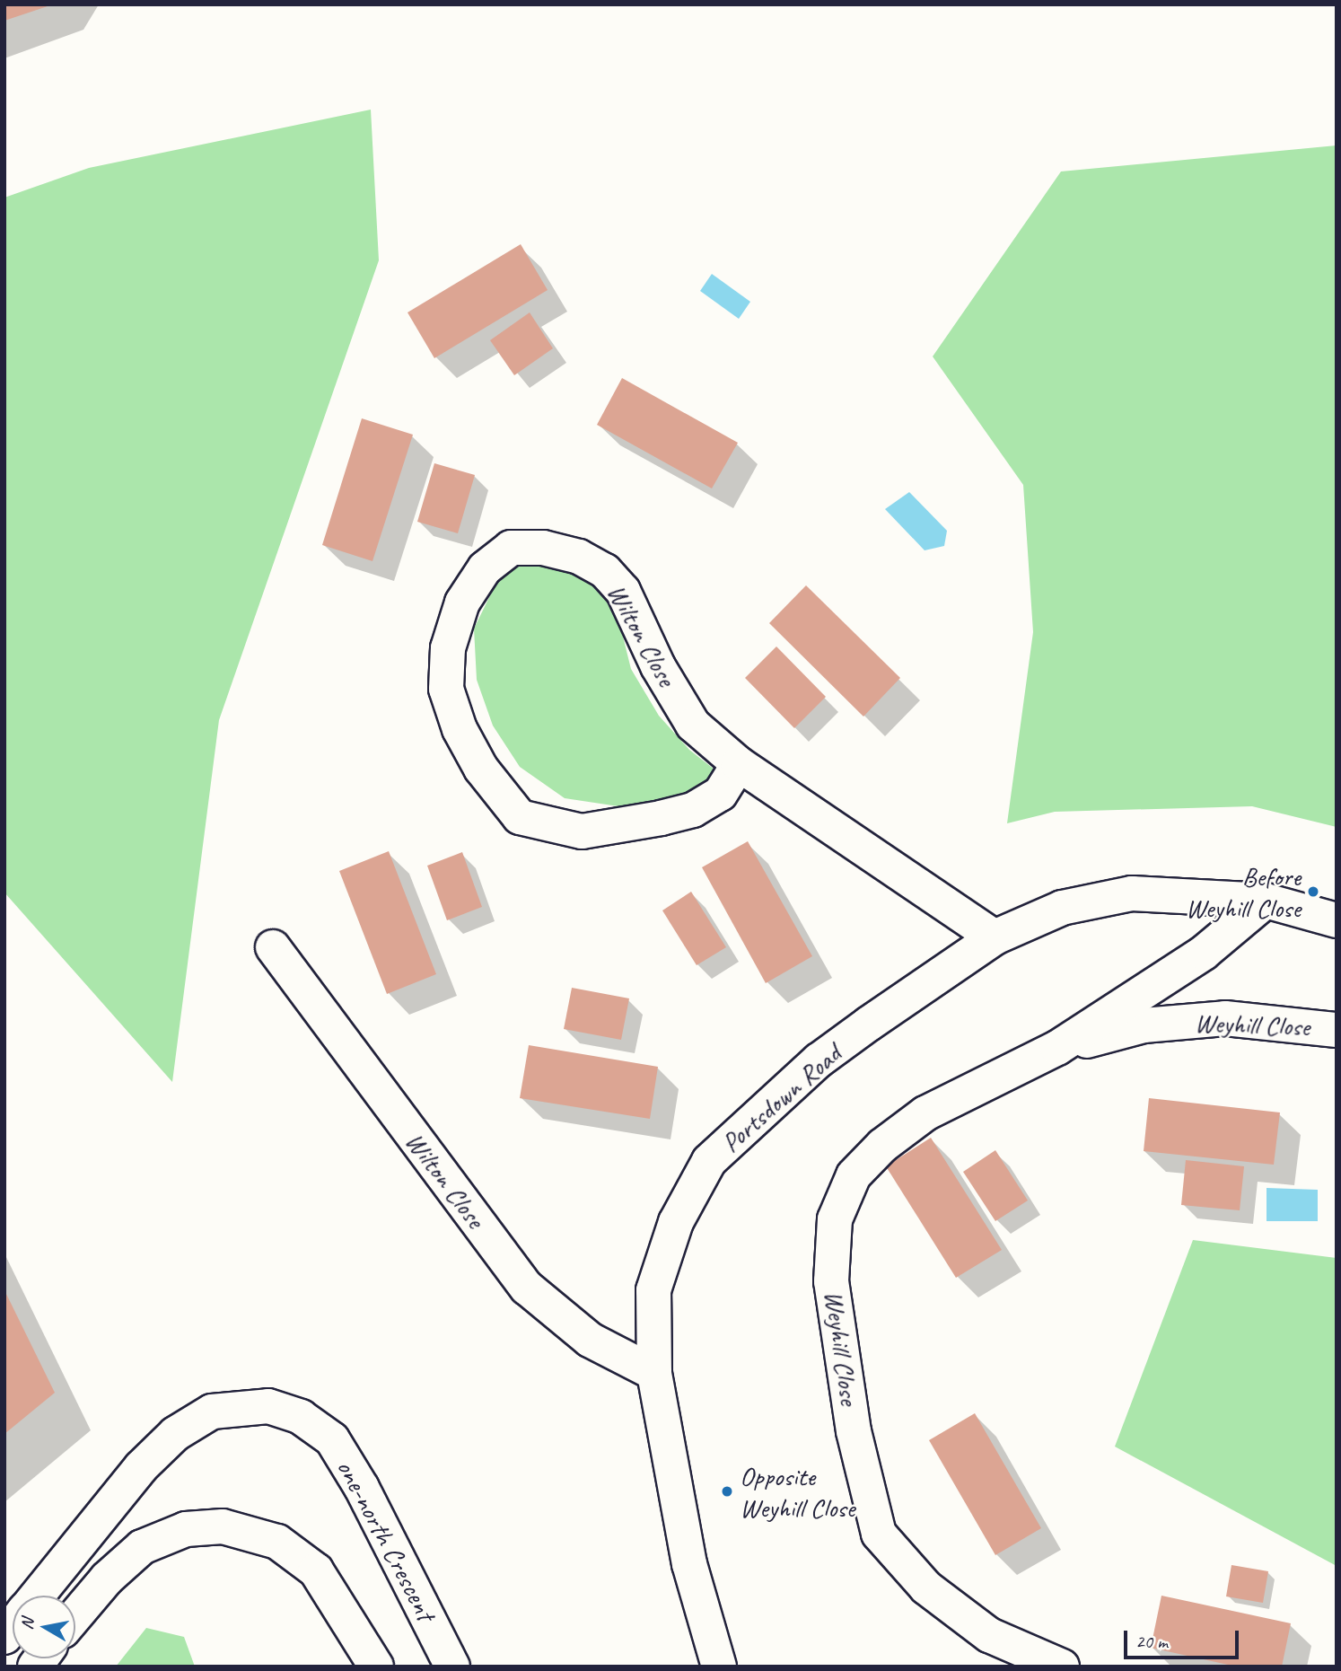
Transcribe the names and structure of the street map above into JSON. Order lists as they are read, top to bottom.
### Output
{
  "streets": {
    "street": [
      "Wilton Close",
      "Weyhill Close",
      "Portsdown Road",
      "one-north Crescent"
    ]
  },
  "crossings": [
    ["Wilton Close", "Portsdown Road"],
    ["Weyhill Close", "Portsdown Road"]
  ],
  "places": ["Before Weyhill Close", "Opposite Weyhill Close"],
  "scale_bar": "20 m",
  "north": "left"
}
